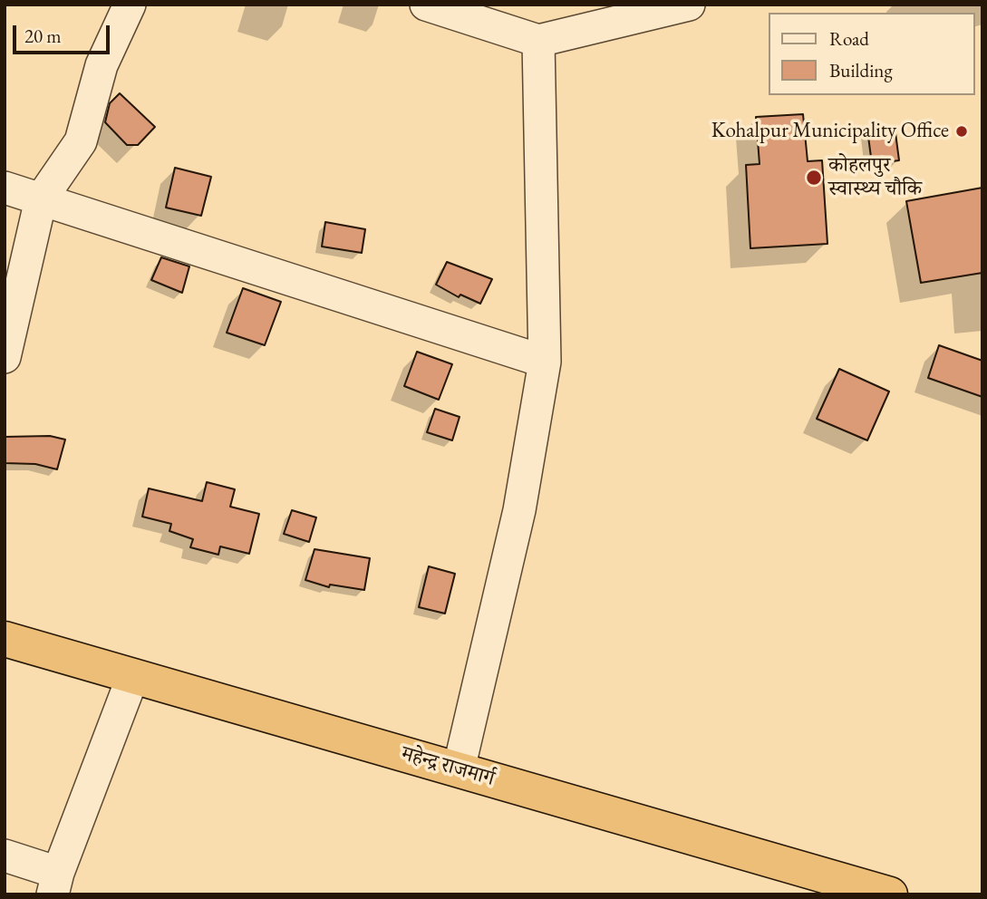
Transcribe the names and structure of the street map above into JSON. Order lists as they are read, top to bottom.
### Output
{
  "streets": {
    "highway": ["महेन्द्र राजमार्ग"]
  },
  "places": ["Kohalpur Municipality Office", "कोहलपुर स्वास्थ्य चौकि"],
  "legend": ["Road", "Building"],
  "scale_bar": "20 m"
}
